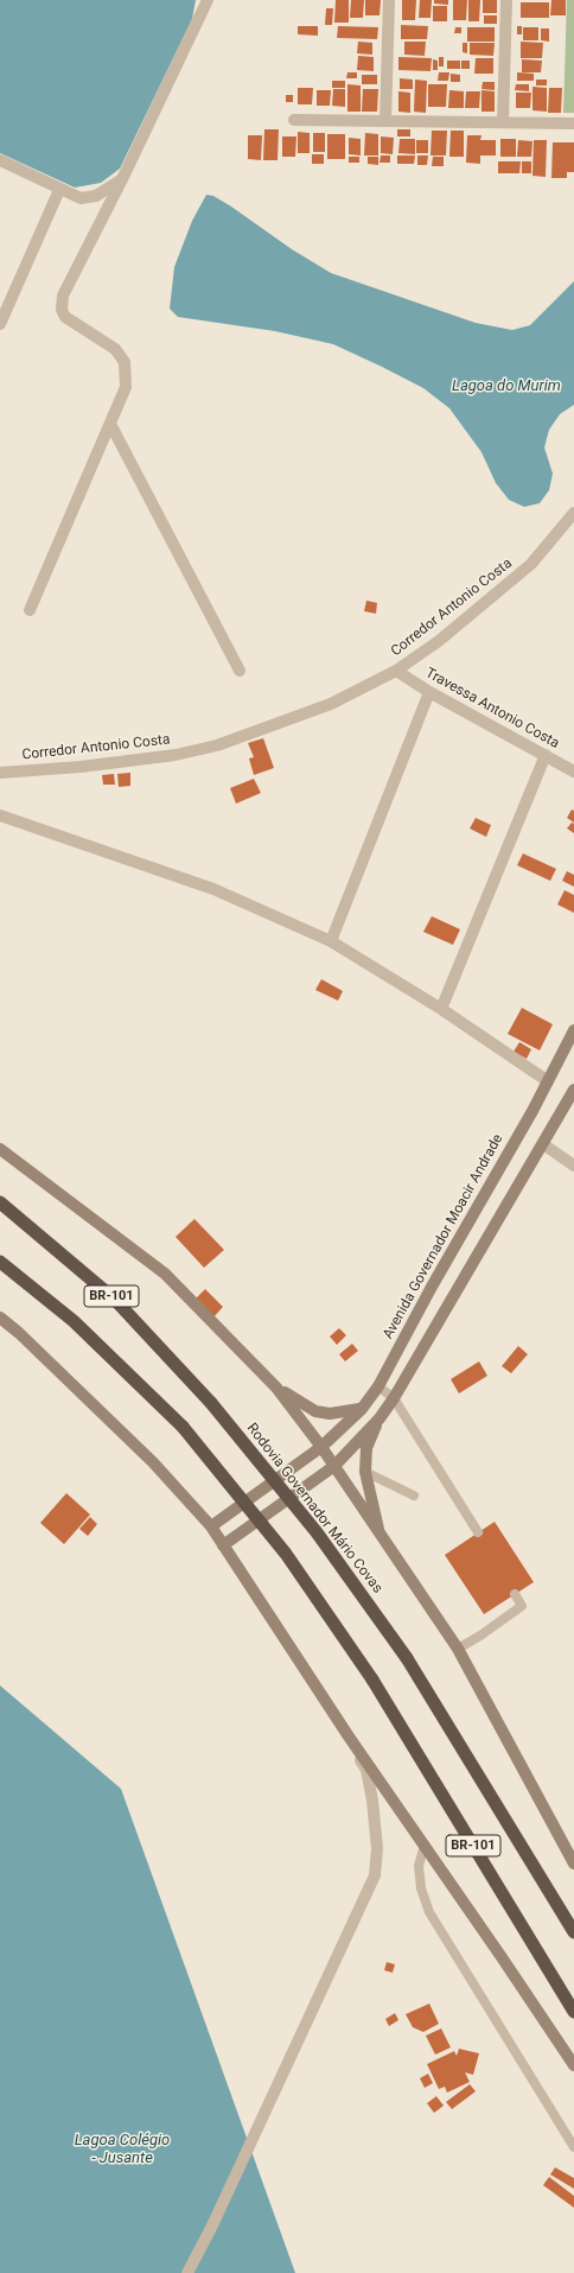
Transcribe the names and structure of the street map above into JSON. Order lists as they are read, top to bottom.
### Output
{
  "streets": {
    "highway": ["BR-101", "Rodovia Governador Mário Covas"],
    "main road": ["Avenida Governador Moacir Andrade"],
    "street": ["Corredor Antonio Costa", "Travessa Antonio Costa"]
  },
  "crossings": [
    ["Corredor Antonio Costa", "Travessa Antonio Costa"]
  ],
  "water": ["Lagoa do Murim", "Lagoa Colégio - Jusante"]
}
